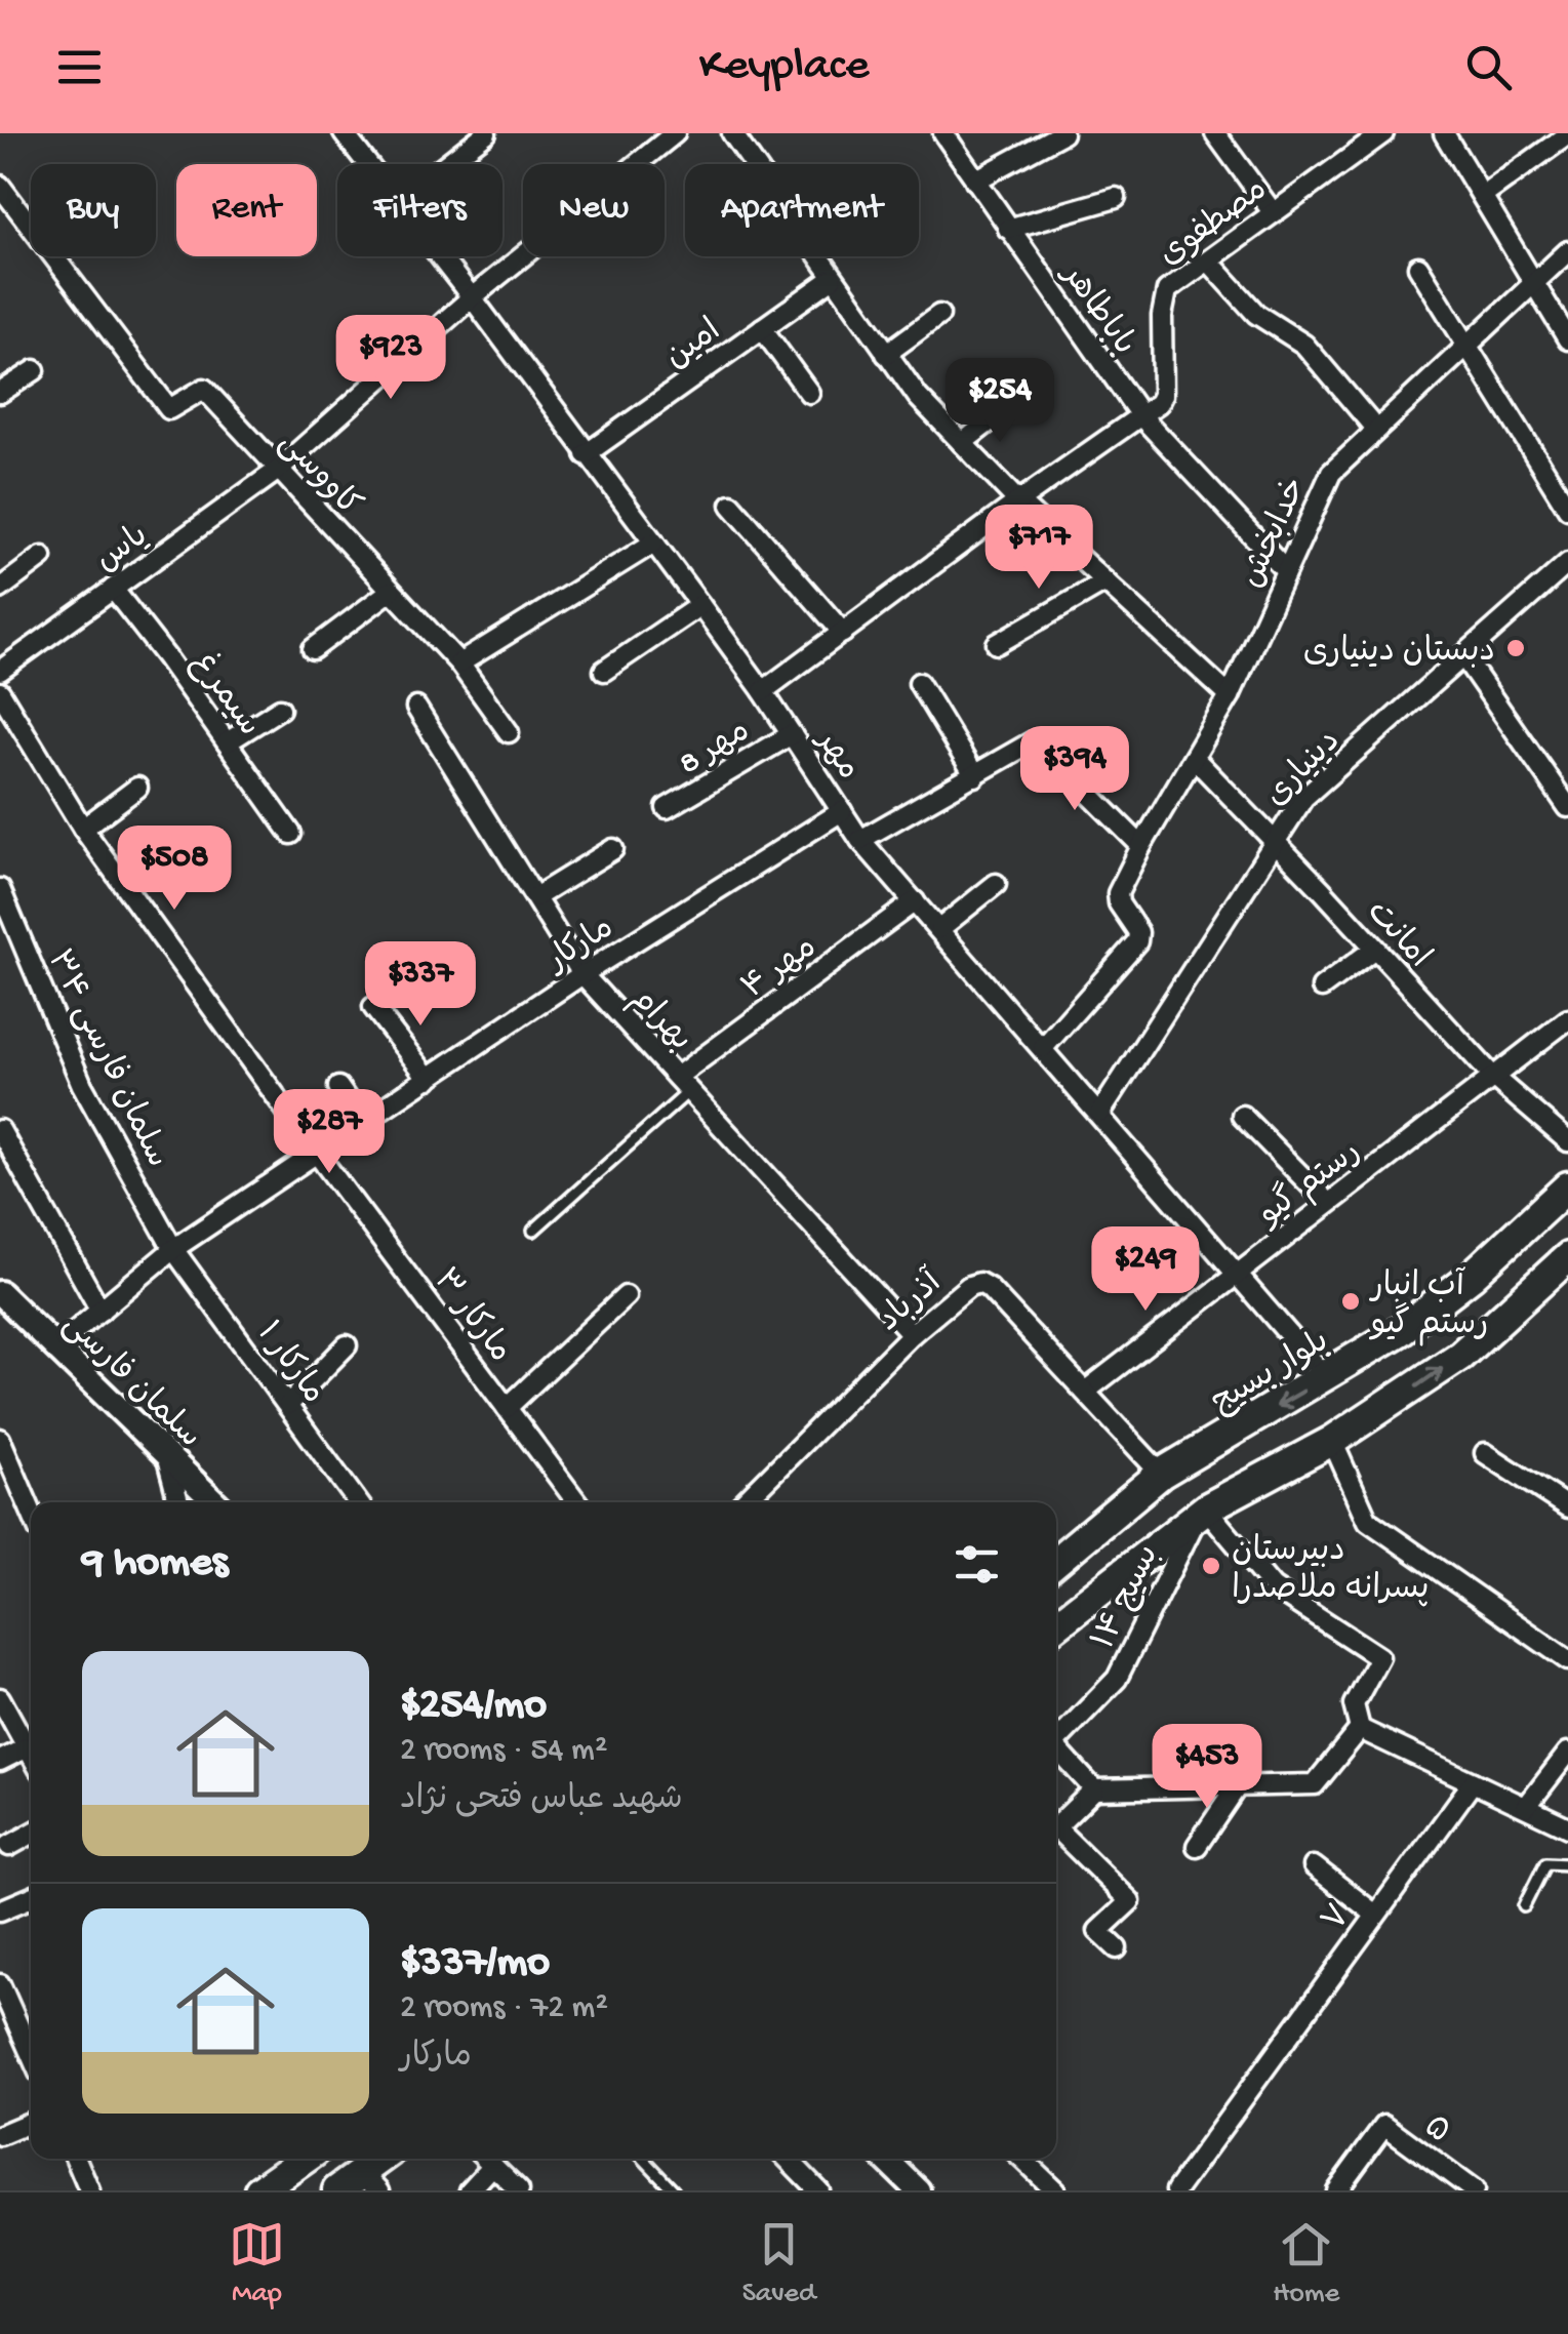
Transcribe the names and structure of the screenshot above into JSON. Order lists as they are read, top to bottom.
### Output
{
  "streets": {
    "main road": ["بلوار بسیج", "سلمان فارسی"],
    "street": [
      "مصطفوی",
      "باباطاهر",
      "امین",
      "کاووسی",
      "خدابخش",
      "یاس",
      "سیمرغ",
      "مهر 8",
      "مهر",
      "دینیاری",
      "امانت",
      "مارکار",
      "مهر ۴",
      "بهرام",
      "سلمان فارسی ۳۴",
      "رستم گیو",
      "آذرباد",
      "مارکار ۳",
      "مارکار ۱",
      "بسیج ۱۴",
      "۷",
      "۵"
    ]
  },
  "crossings": [
    ["مصطفوی", "باباطاهر"],
    ["مصطفوی", "مهر"],
    ["باباطاهر", "خدابخش"],
    ["امین", "مهر"],
    ["کاووسی", "یاس"],
    ["خدابخش", "مهر"],
    ["خدابخش", "امانت"],
    ["یاس", "سیمرغ"],
    ["یاس", "مهر"],
    ["مهر 8", "مهر"],
    ["مهر", "دینیاری"],
    ["مهر", "مارکار"],
    ["مهر", "مهر ۴"],
    ["مهر", "رستم گیو"],
    ["مهر", "بلوار بسیج"],
    ["دینیاری", "امانت"],
    ["امانت", "رستم گیو"],
    ["مارکار", "بهرام"],
    ["مارکار", "سلمان فارسی ۳۴"],
    ["مارکار", "مارکار ۳"],
    ["مارکار", "مارکار ۱"],
    ["مارکار", "سلمان فارسی"],
    ["مهر ۴", "بهرام"],
    ["بهرام", "آذرباد"],
    ["سلمان فارسی ۳۴", "مارکار ۱"],
    ["رستم گیو", "آذرباد"],
    ["آذرباد", "بلوار بسیج"]
  ],
  "places": ["دبستان دینیاری", "آب انبار رستم گیو", "دبیرستان پسرانه ملاصدرا"],
  "page": {
    "header": "Keyplace",
    "chip": [
      "Buy",
      "Rent",
      "Filters",
      "New",
      "Apartment"
    ],
    "price": [
      "$923",
      "$254",
      "$717",
      "$394",
      "$508",
      "$337",
      "$287",
      "$249",
      "$453"
    ],
    "heading": "9 homes",
    "list": [
      {
        "name": "$254/mo",
        "note": "2 rooms · 54 m² · شهید عباس فتحی نژاد"
      },
      {
        "name": "$337/mo",
        "note": "2 rooms · 72 m² · مارکار"
      }
    ],
    "tabs": ["Map", "Saved", "Home"]
  }
}
